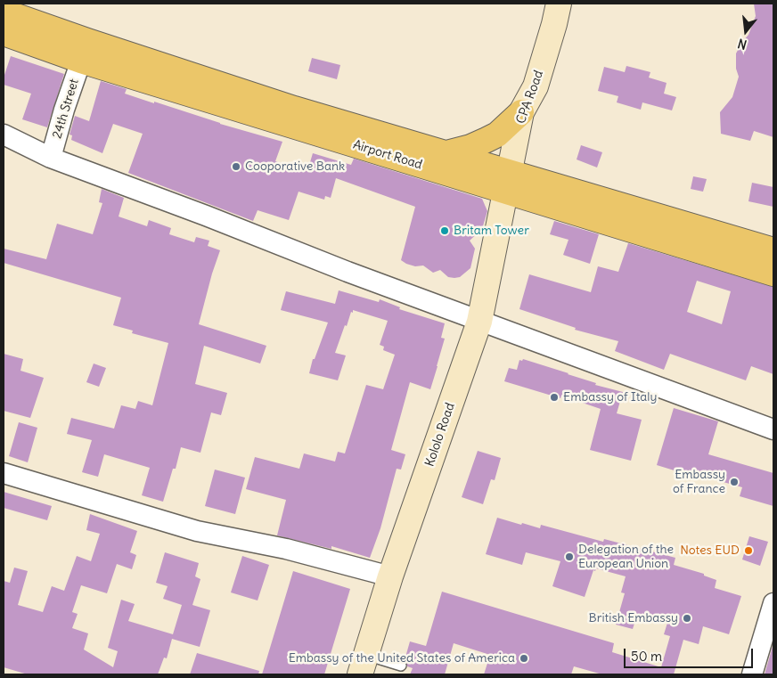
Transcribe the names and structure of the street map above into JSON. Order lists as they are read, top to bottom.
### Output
{
  "streets": {
    "main road": ["Airport Road"],
    "street": ["CPA Road", "24th Street", "Kololo Road"]
  },
  "crossings": [
    ["CPA Road", "Airport Road"],
    ["CPA Road", "Kololo Road"],
    ["24th Street", "Airport Road"],
    ["Airport Road", "Kololo Road"]
  ],
  "places": [
    "Cooporative Bank",
    "Britam Tower",
    "Embassy of Italy",
    "Embassy of France",
    "Notes EUD",
    "Delegation of the European Union",
    "British Embassy",
    "Embassy of the United States of America"
  ],
  "scale_bar": "50 m",
  "north": "bottom"
}
